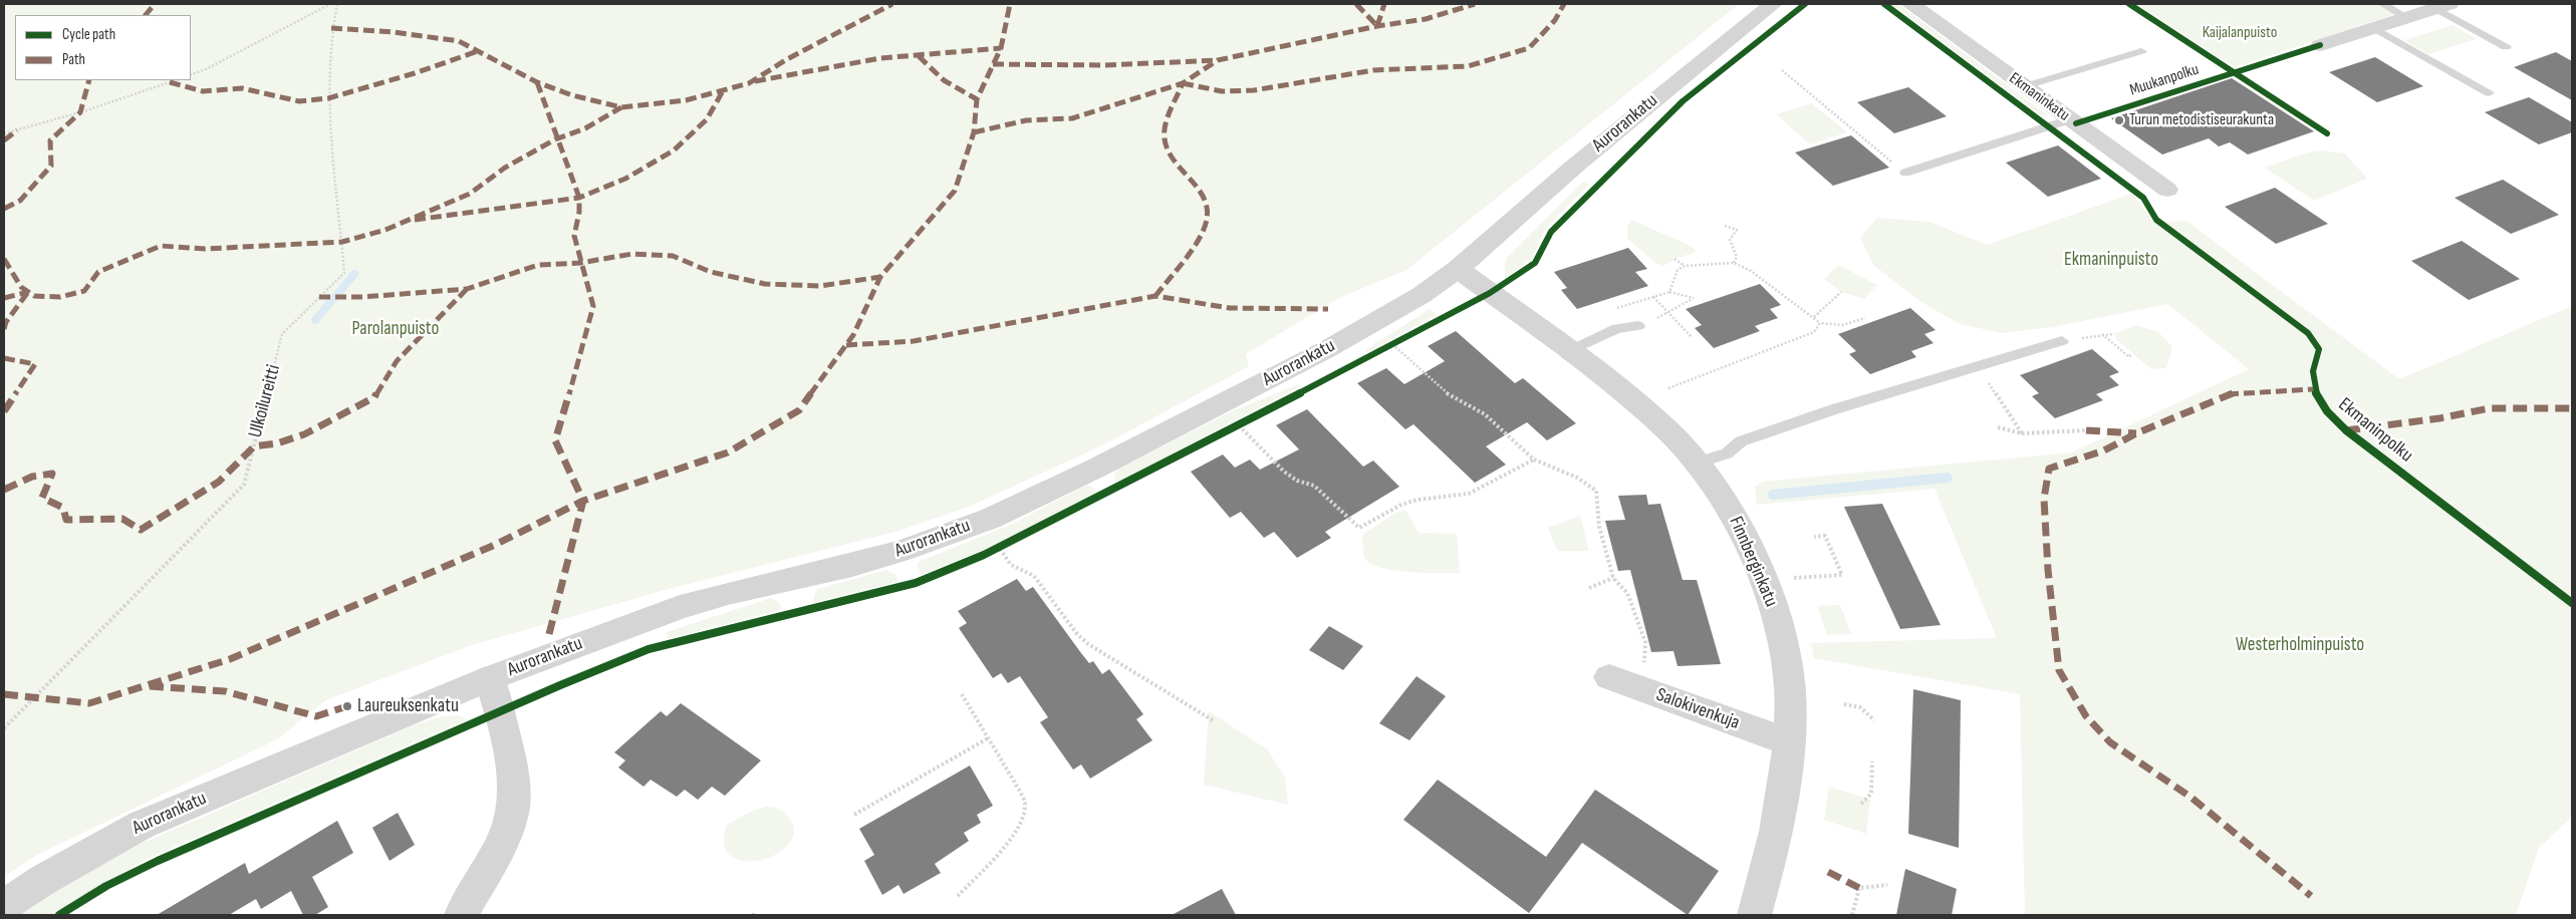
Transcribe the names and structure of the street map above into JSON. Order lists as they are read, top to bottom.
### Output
{
  "streets": {
    "street": [
      "Ekmaninkatu",
      "Aurorankatu",
      "Finnberginkatu",
      "Salokivenkuja"
    ],
    "path": ["Ulkoilureitti"],
    "cycle path": ["Muukanpolku", "Ekmaninpolku"]
  },
  "crossings": [
    ["Aurorankatu", "Finnberginkatu"],
    ["Finnberginkatu", "Salokivenkuja"]
  ],
  "parks": [
    "Kaijalanpuisto",
    "Ekmaninpuisto",
    "Parolanpuisto",
    "Westerholminpuisto"
  ],
  "places": ["Turun metodistiseurakunta", "Laureuksenkatu"],
  "legend": ["Cycle path", "Path"]
}
